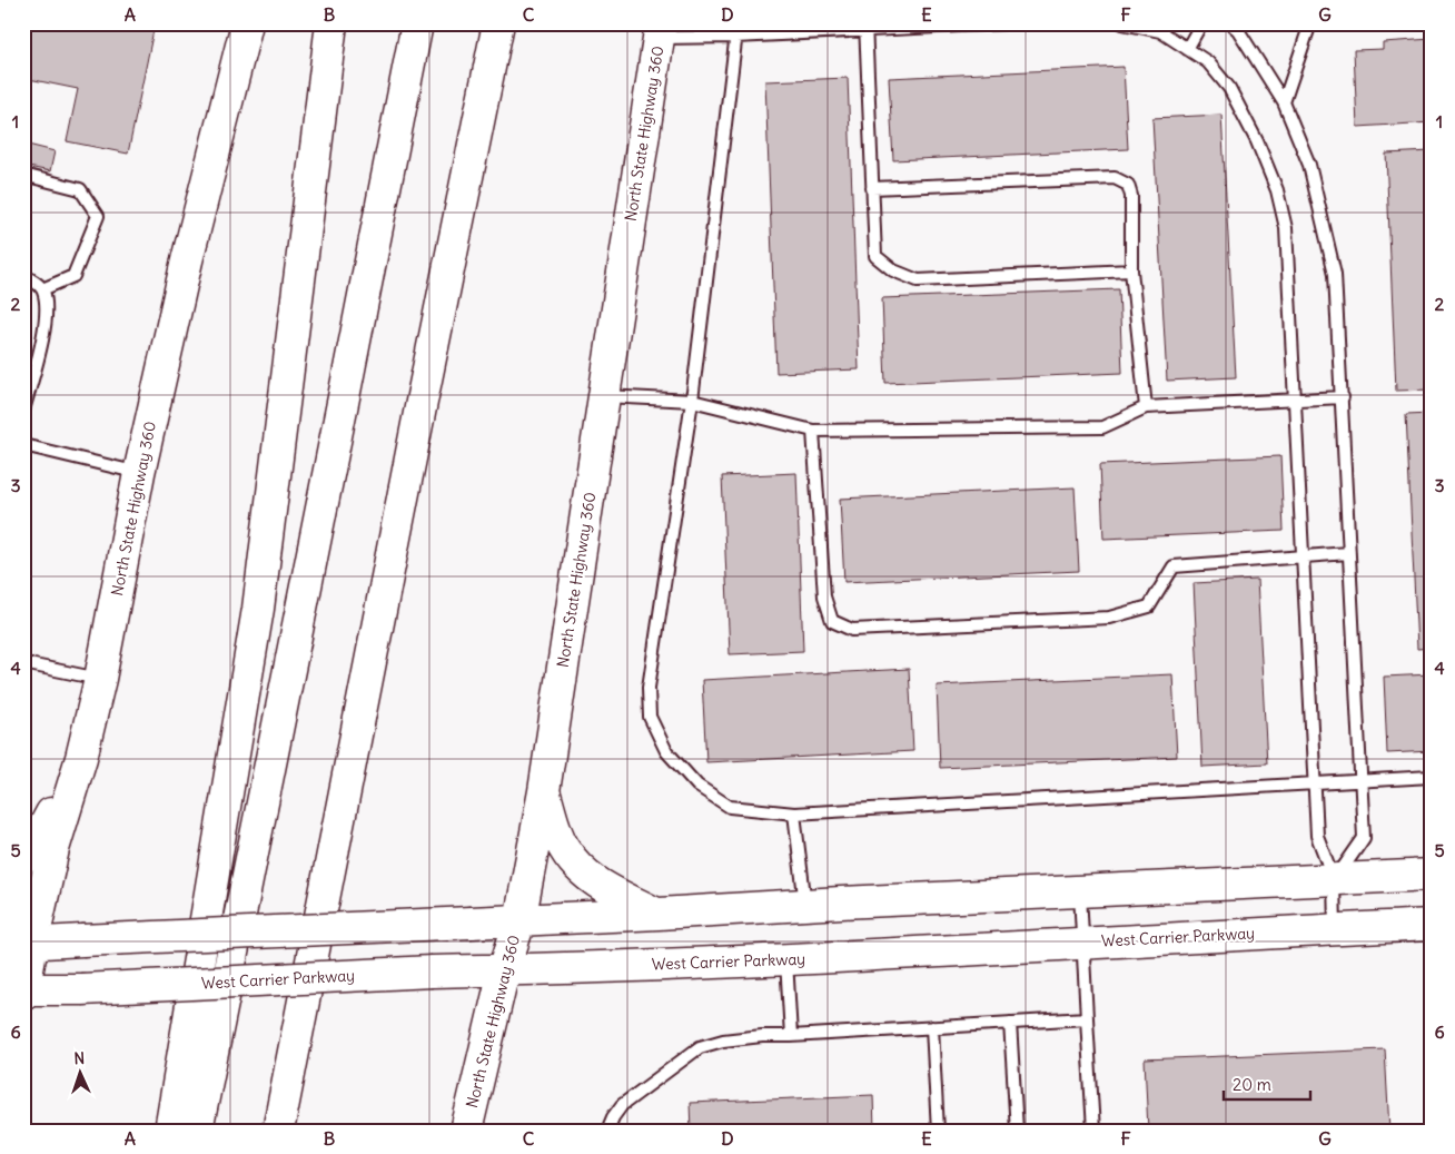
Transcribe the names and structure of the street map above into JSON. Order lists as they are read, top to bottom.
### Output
{
  "streets": {
    "main road": ["North State Highway 360", "West Carrier Parkway"]
  },
  "crossings": [
    ["North State Highway 360", "West Carrier Parkway"]
  ],
  "scale_bar": "20 m",
  "north": "top",
  "grid": {
    "columns": [
      "A",
      "B",
      "C",
      "D",
      "E",
      "F",
      "G"
    ],
    "rows": [
      "1",
      "2",
      "3",
      "4",
      "5",
      "6"
    ]
  }
}
